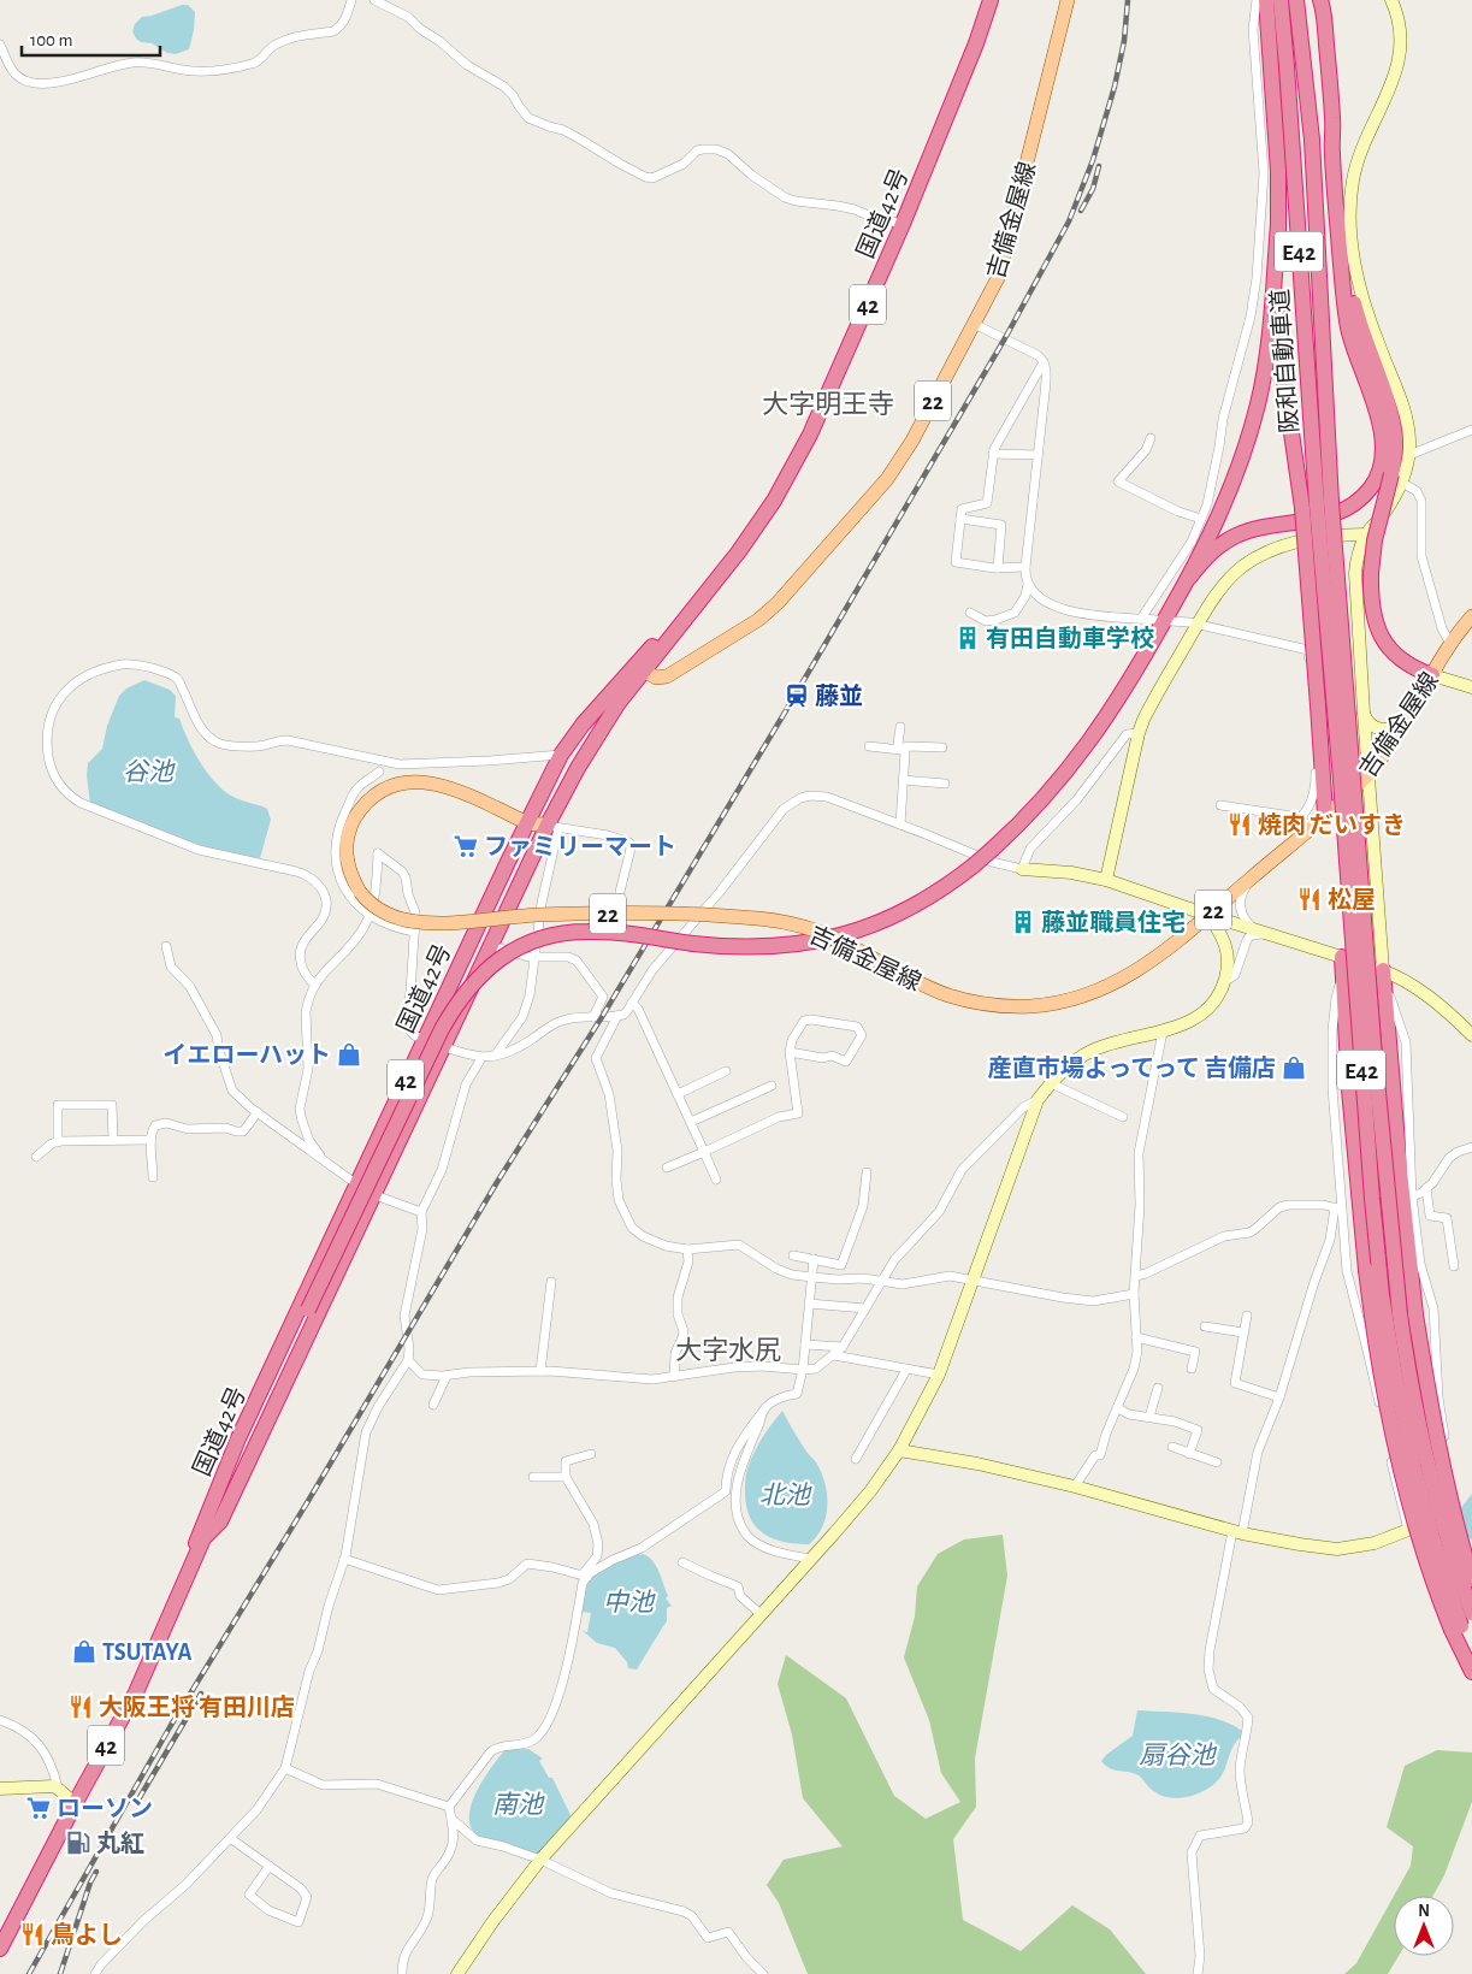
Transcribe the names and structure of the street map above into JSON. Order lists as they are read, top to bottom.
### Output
{
  "streets": {
    "highway": [
      "国道42号",
      "E42",
      "42",
      "阪和自動車道"
    ],
    "main road": ["吉備金屋線", "22"]
  },
  "crossings": [
    ["国道42号", "吉備金屋線"],
    ["E42", "阪和自動車道"]
  ],
  "districts": ["大字明王寺", "大字水尻"],
  "water": [
    "谷池",
    "北池",
    "中池",
    "扇谷池",
    "南池"
  ],
  "places": {
    "building": ["有田自動車学校", "藤並職員住宅"],
    "station": ["藤並"],
    "restaurant": [
      "焼肉 だいすき",
      "松屋",
      "大阪王将 有田川店",
      "鳥よし"
    ],
    "supermarket": ["ファミリーマート", "ローソン"],
    "shop": ["イエローハット", "産直市場よってって 吉備店", "TSUTAYA"],
    "fuel station": ["丸紅"]
  },
  "scale_bar": "100 m",
  "north": "top"
}
